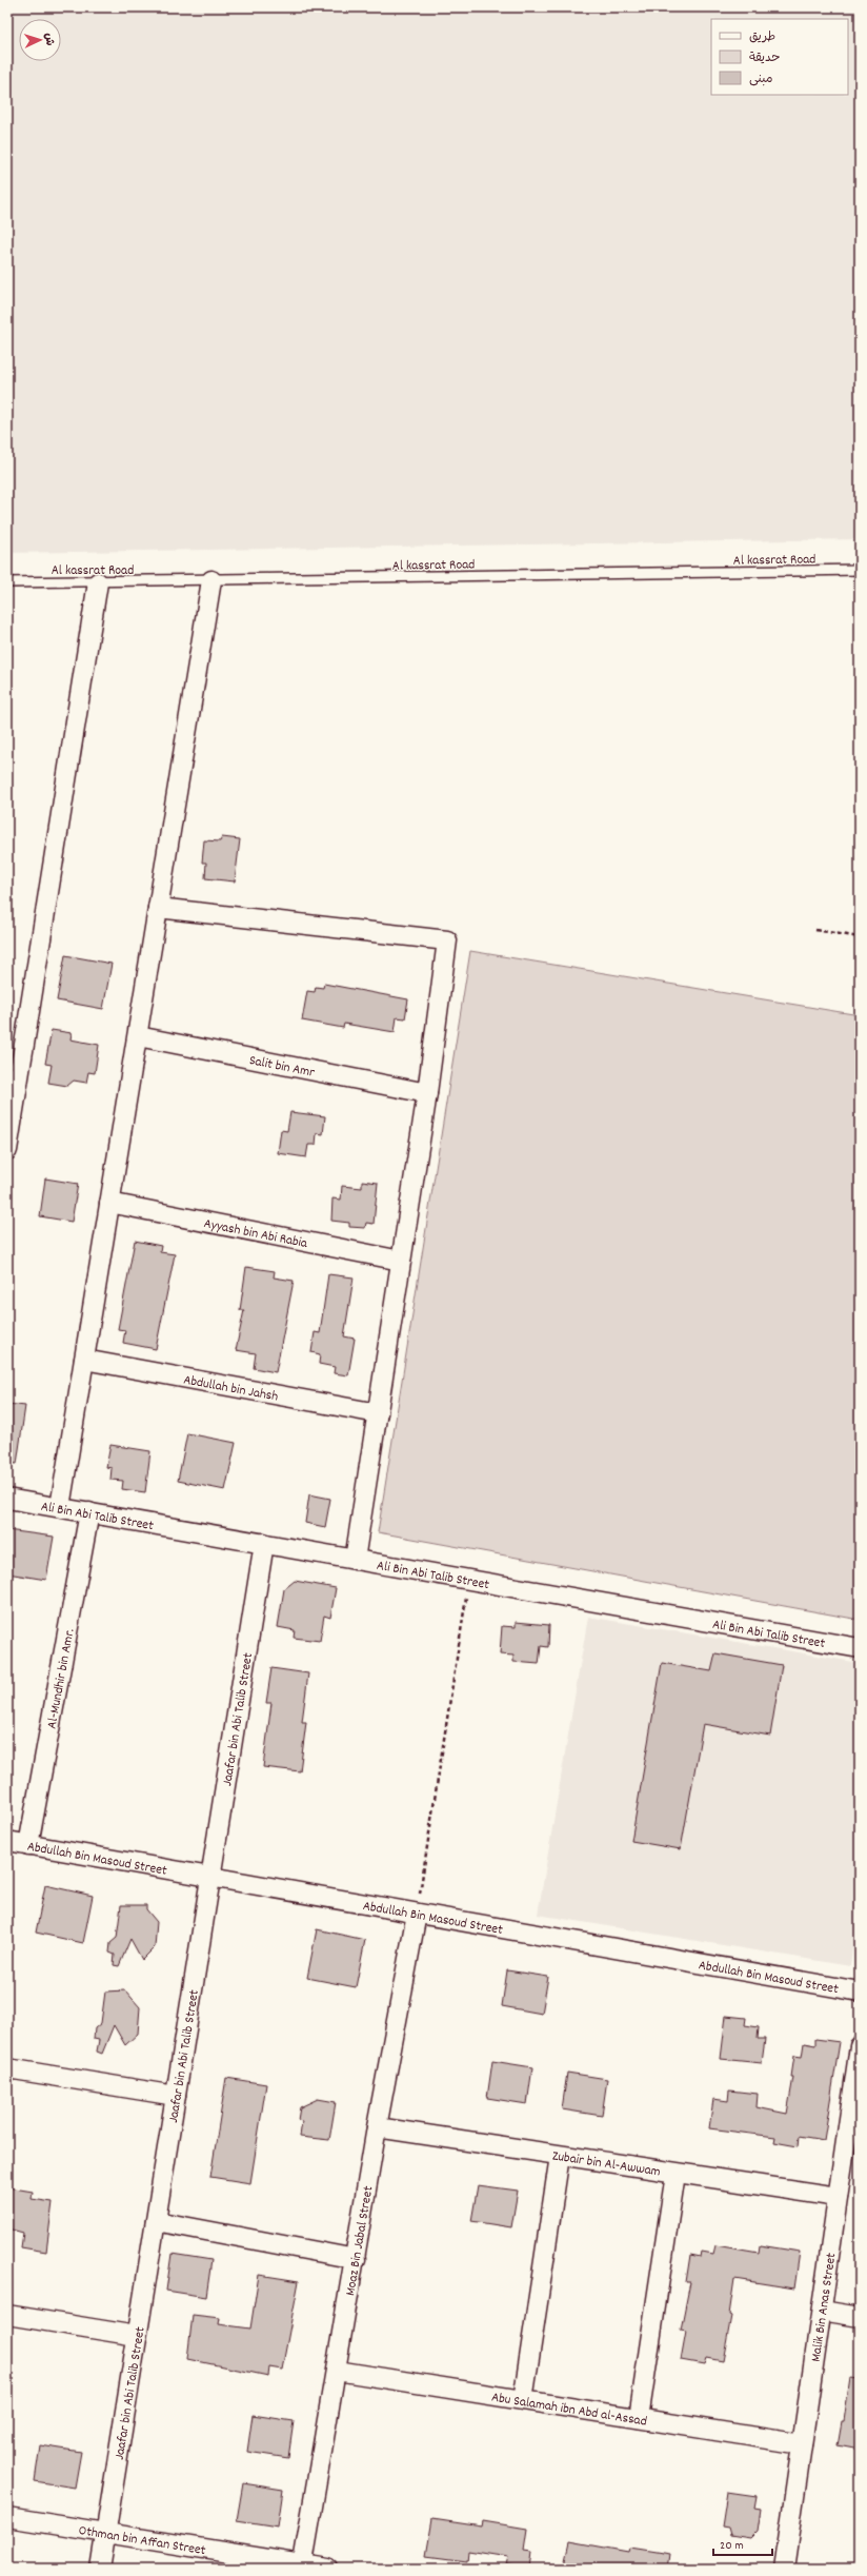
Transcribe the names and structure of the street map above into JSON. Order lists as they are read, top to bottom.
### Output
{
  "streets": {
    "street": [
      "Salit bin Amr",
      "Ayyash bin Abi Rabia",
      "Abdullah bin Jahsh",
      "Ali Bin Abi Talib Street",
      "Al-Mundhir bin Amr.",
      "Jaafar bin Abi Talib Street",
      "Abdullah Bin Masoud Street",
      "Zubair bin Al-Awwam",
      "Moaz Bin Jabal Street",
      "Malik Bin Anas Street",
      "Abu Salamah ibn Abd al-Assad",
      "Othman bin Affan Street"
    ],
    "lane": ["Al kassrat Road"]
  },
  "crossings": [
    ["Ali Bin Abi Talib Street", "Al-Mundhir bin Amr."],
    ["Ali Bin Abi Talib Street", "Jaafar bin Abi Talib Street"],
    ["Al-Mundhir bin Amr.", "Abdullah Bin Masoud Street"],
    ["Jaafar bin Abi Talib Street", "Abdullah Bin Masoud Street"],
    ["Jaafar bin Abi Talib Street", "Othman bin Affan Street"],
    ["Abdullah Bin Masoud Street", "Moaz Bin Jabal Street"],
    ["Zubair bin Al-Awwam", "Moaz Bin Jabal Street"],
    ["Zubair bin Al-Awwam", "Malik Bin Anas Street"],
    ["Moaz Bin Jabal Street", "Abu Salamah ibn Abd al-Assad"],
    ["Moaz Bin Jabal Street", "Othman bin Affan Street"],
    ["Malik Bin Anas Street", "Abu Salamah ibn Abd al-Assad"]
  ],
  "legend": ["طريق", "حديقة", "مبنى"],
  "scale_bar": "20 m",
  "north": "right"
}
